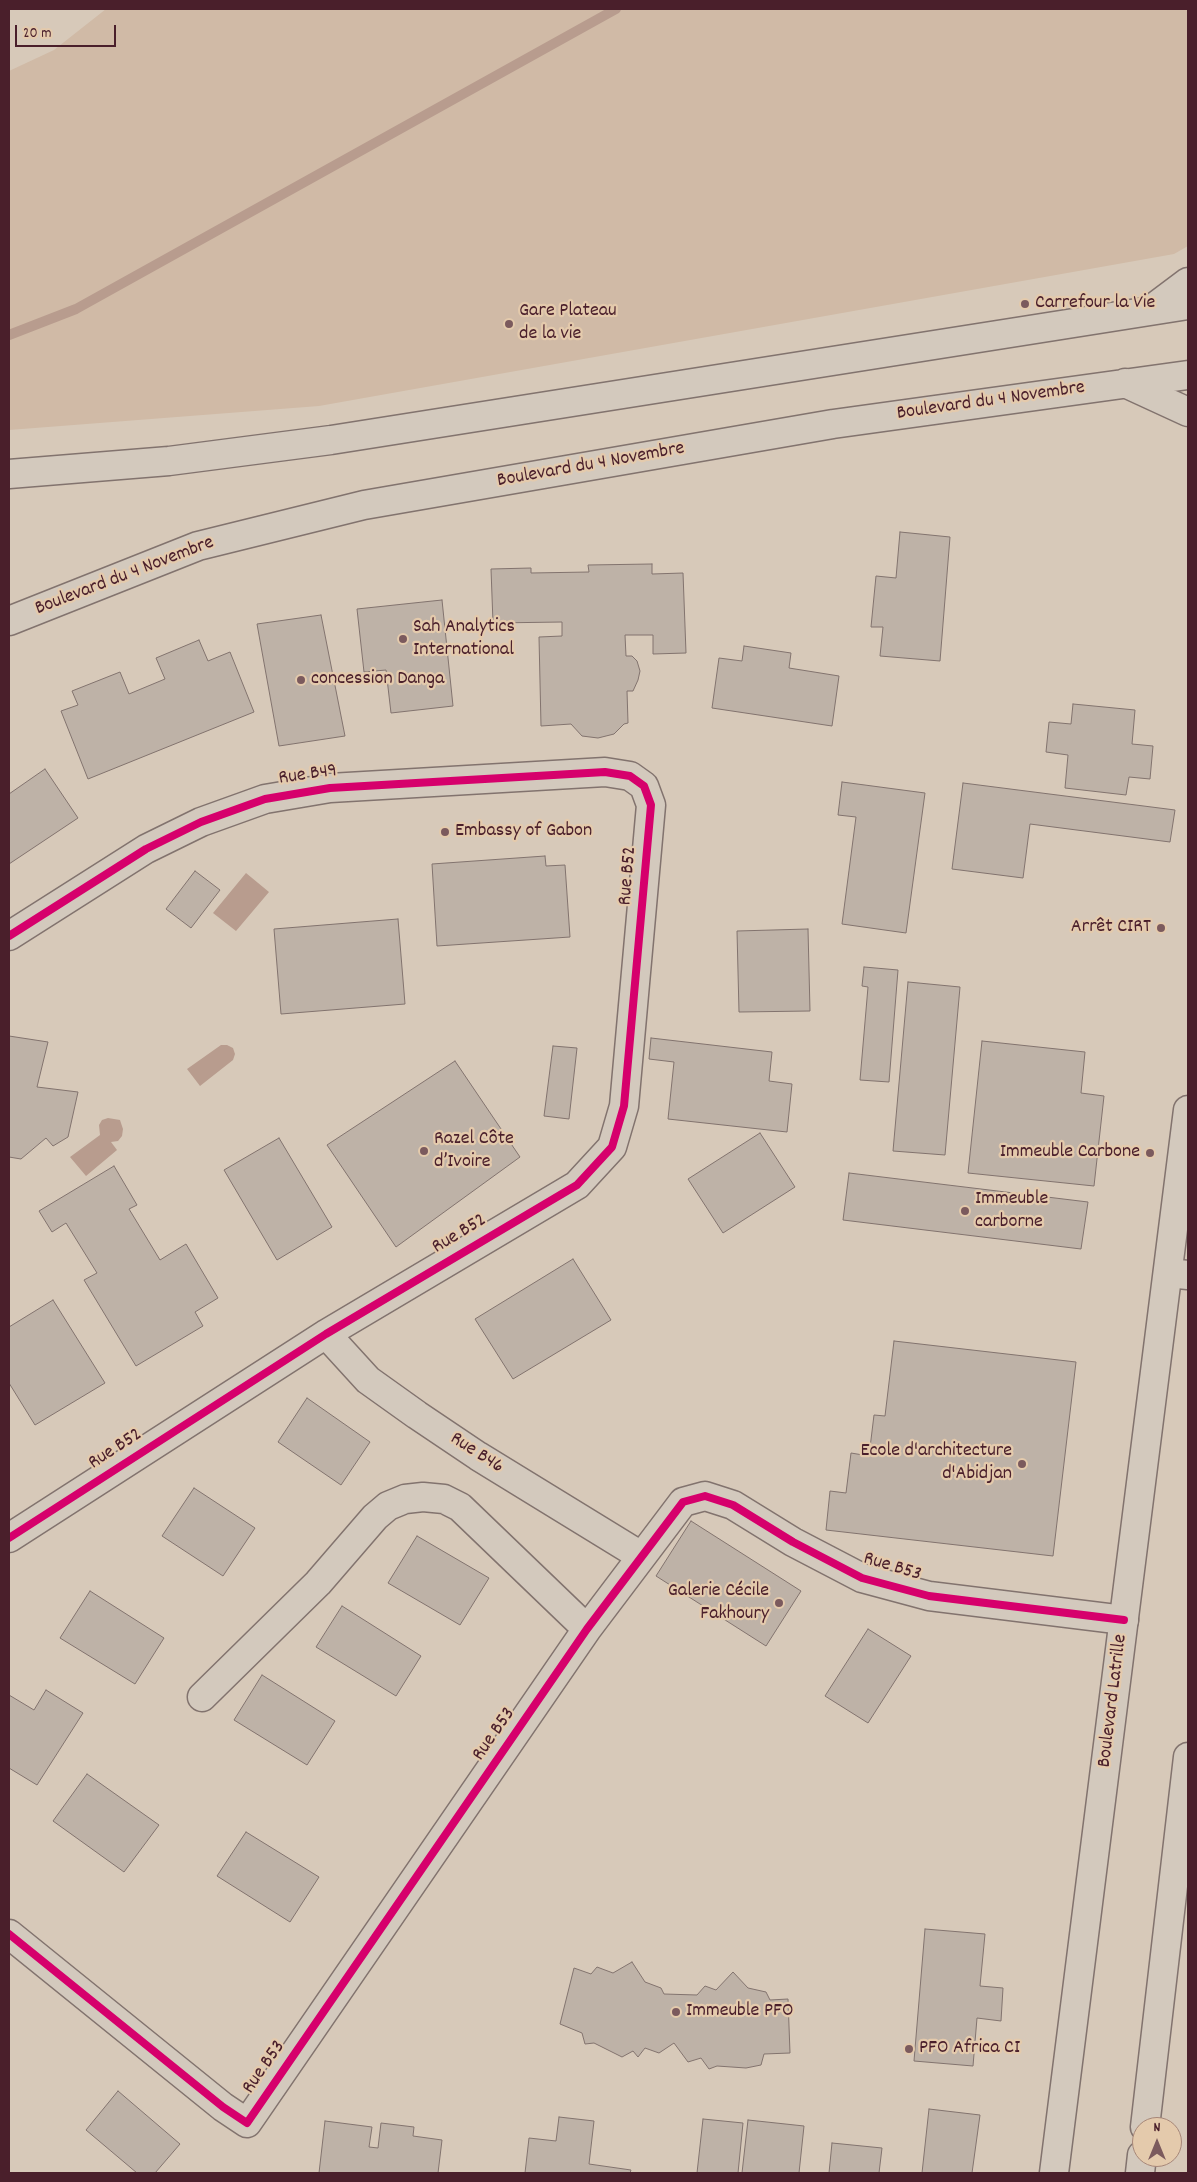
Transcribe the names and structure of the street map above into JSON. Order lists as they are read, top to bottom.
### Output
{
  "streets": {
    "street": [
      "Boulevard du 4 Novembre",
      "Rue B49",
      "Rue B52",
      "Rue B46",
      "Rue B53",
      "Boulevard Latrille"
    ]
  },
  "crossings": [
    ["Rue B49", "Rue B52"],
    ["Rue B52", "Rue B46"],
    ["Rue B46", "Rue B53"],
    ["Rue B53", "Boulevard Latrille"]
  ],
  "places": [
    "Carrefour la Vie",
    "Gare Plateau de la vie",
    "Sah Analytics International",
    "concession Danga",
    "Embassy of Gabon",
    "Arrêt CIRT",
    "Razel Côte d’Ivoire",
    "Immeuble Carbone",
    "Immeuble carborne",
    "Ecole d'architecture d'Abidjan",
    "Galerie Cécile Fakhoury",
    "Immeuble PFO",
    "PFO Africa CI"
  ],
  "scale_bar": "20 m",
  "north": "top"
}
